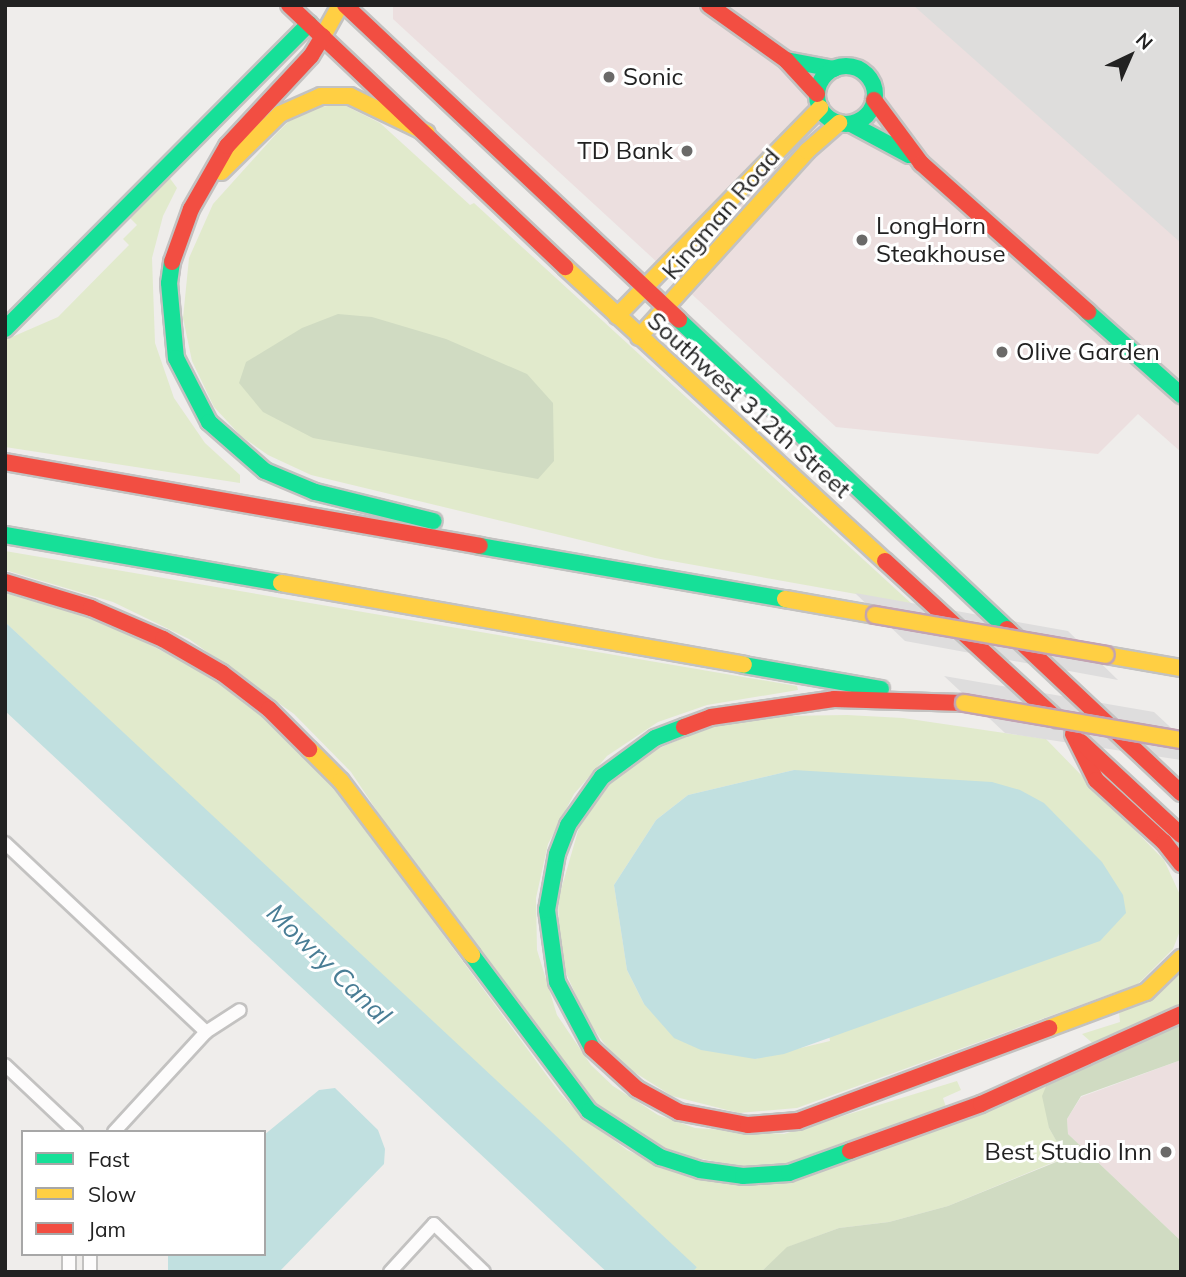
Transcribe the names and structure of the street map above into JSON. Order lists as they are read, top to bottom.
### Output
{
  "streets": {
    "main road": ["Kingman Road", "Southwest 312th Street"]
  },
  "crossings": [
    ["Kingman Road", "Southwest 312th Street"]
  ],
  "water": ["Mowry Canal"],
  "places": [
    "Sonic",
    "TD Bank",
    "LongHorn Steakhouse",
    "Olive Garden",
    "Best Studio Inn"
  ],
  "legend": ["Fast", "Slow", "Jam"],
  "north": "top right"
}
